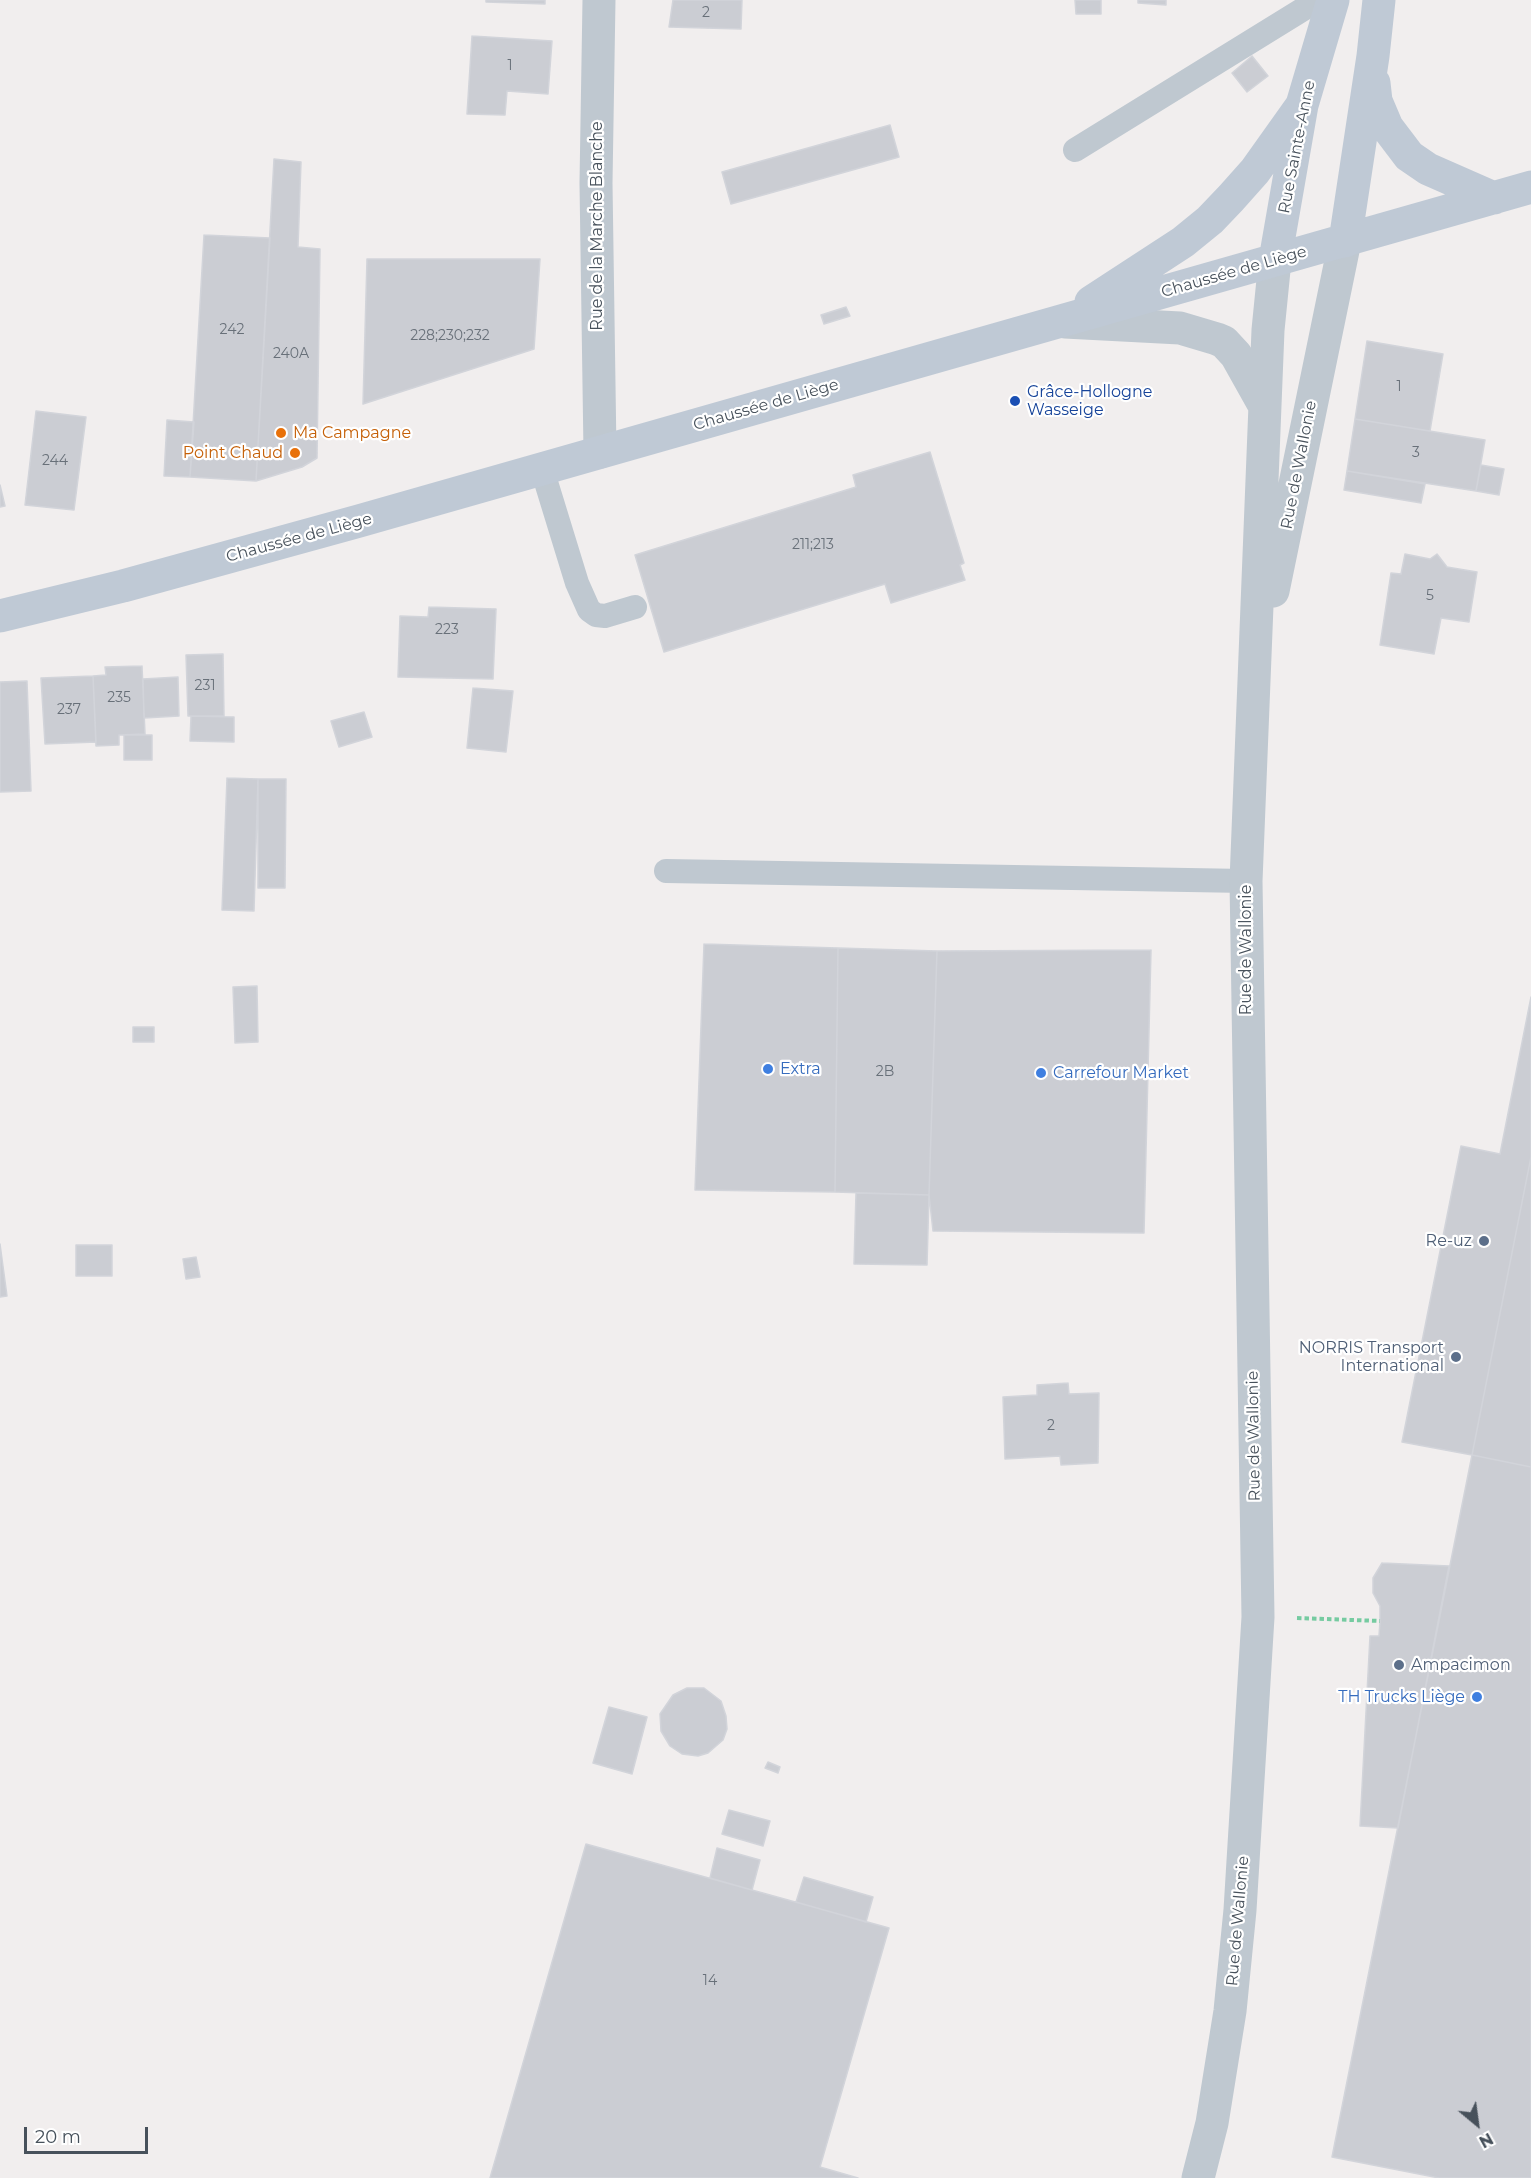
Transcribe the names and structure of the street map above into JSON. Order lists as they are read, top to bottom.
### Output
{
  "streets": {
    "main road": ["Rue Sainte-Anne", "Chaussée de Liège"],
    "street": ["Rue de la Marche Blanche", "Rue de Wallonie"]
  },
  "crossings": [
    ["Rue Sainte-Anne", "Chaussée de Liège"],
    ["Rue Sainte-Anne", "Rue de Wallonie"],
    ["Rue de la Marche Blanche", "Chaussée de Liège"],
    ["Chaussée de Liège", "Rue de Wallonie"]
  ],
  "places": [
    "Grâce-Hollogne Wasseige",
    "Ma Campagne",
    "Point Chaud",
    "Extra",
    "Carrefour Market",
    "Re-uz",
    "NORRIS Transport International",
    "Ampacimon",
    "TH Trucks Liège"
  ],
  "house_numbers": [
    "2",
    "1",
    "242",
    "228;230;232",
    "240A",
    "1",
    "3",
    "244",
    "211;213",
    "5",
    "223",
    "231",
    "235",
    "237",
    "2B",
    "2",
    "14"
  ],
  "scale_bar": "20 m",
  "north": "bottom right"
}
